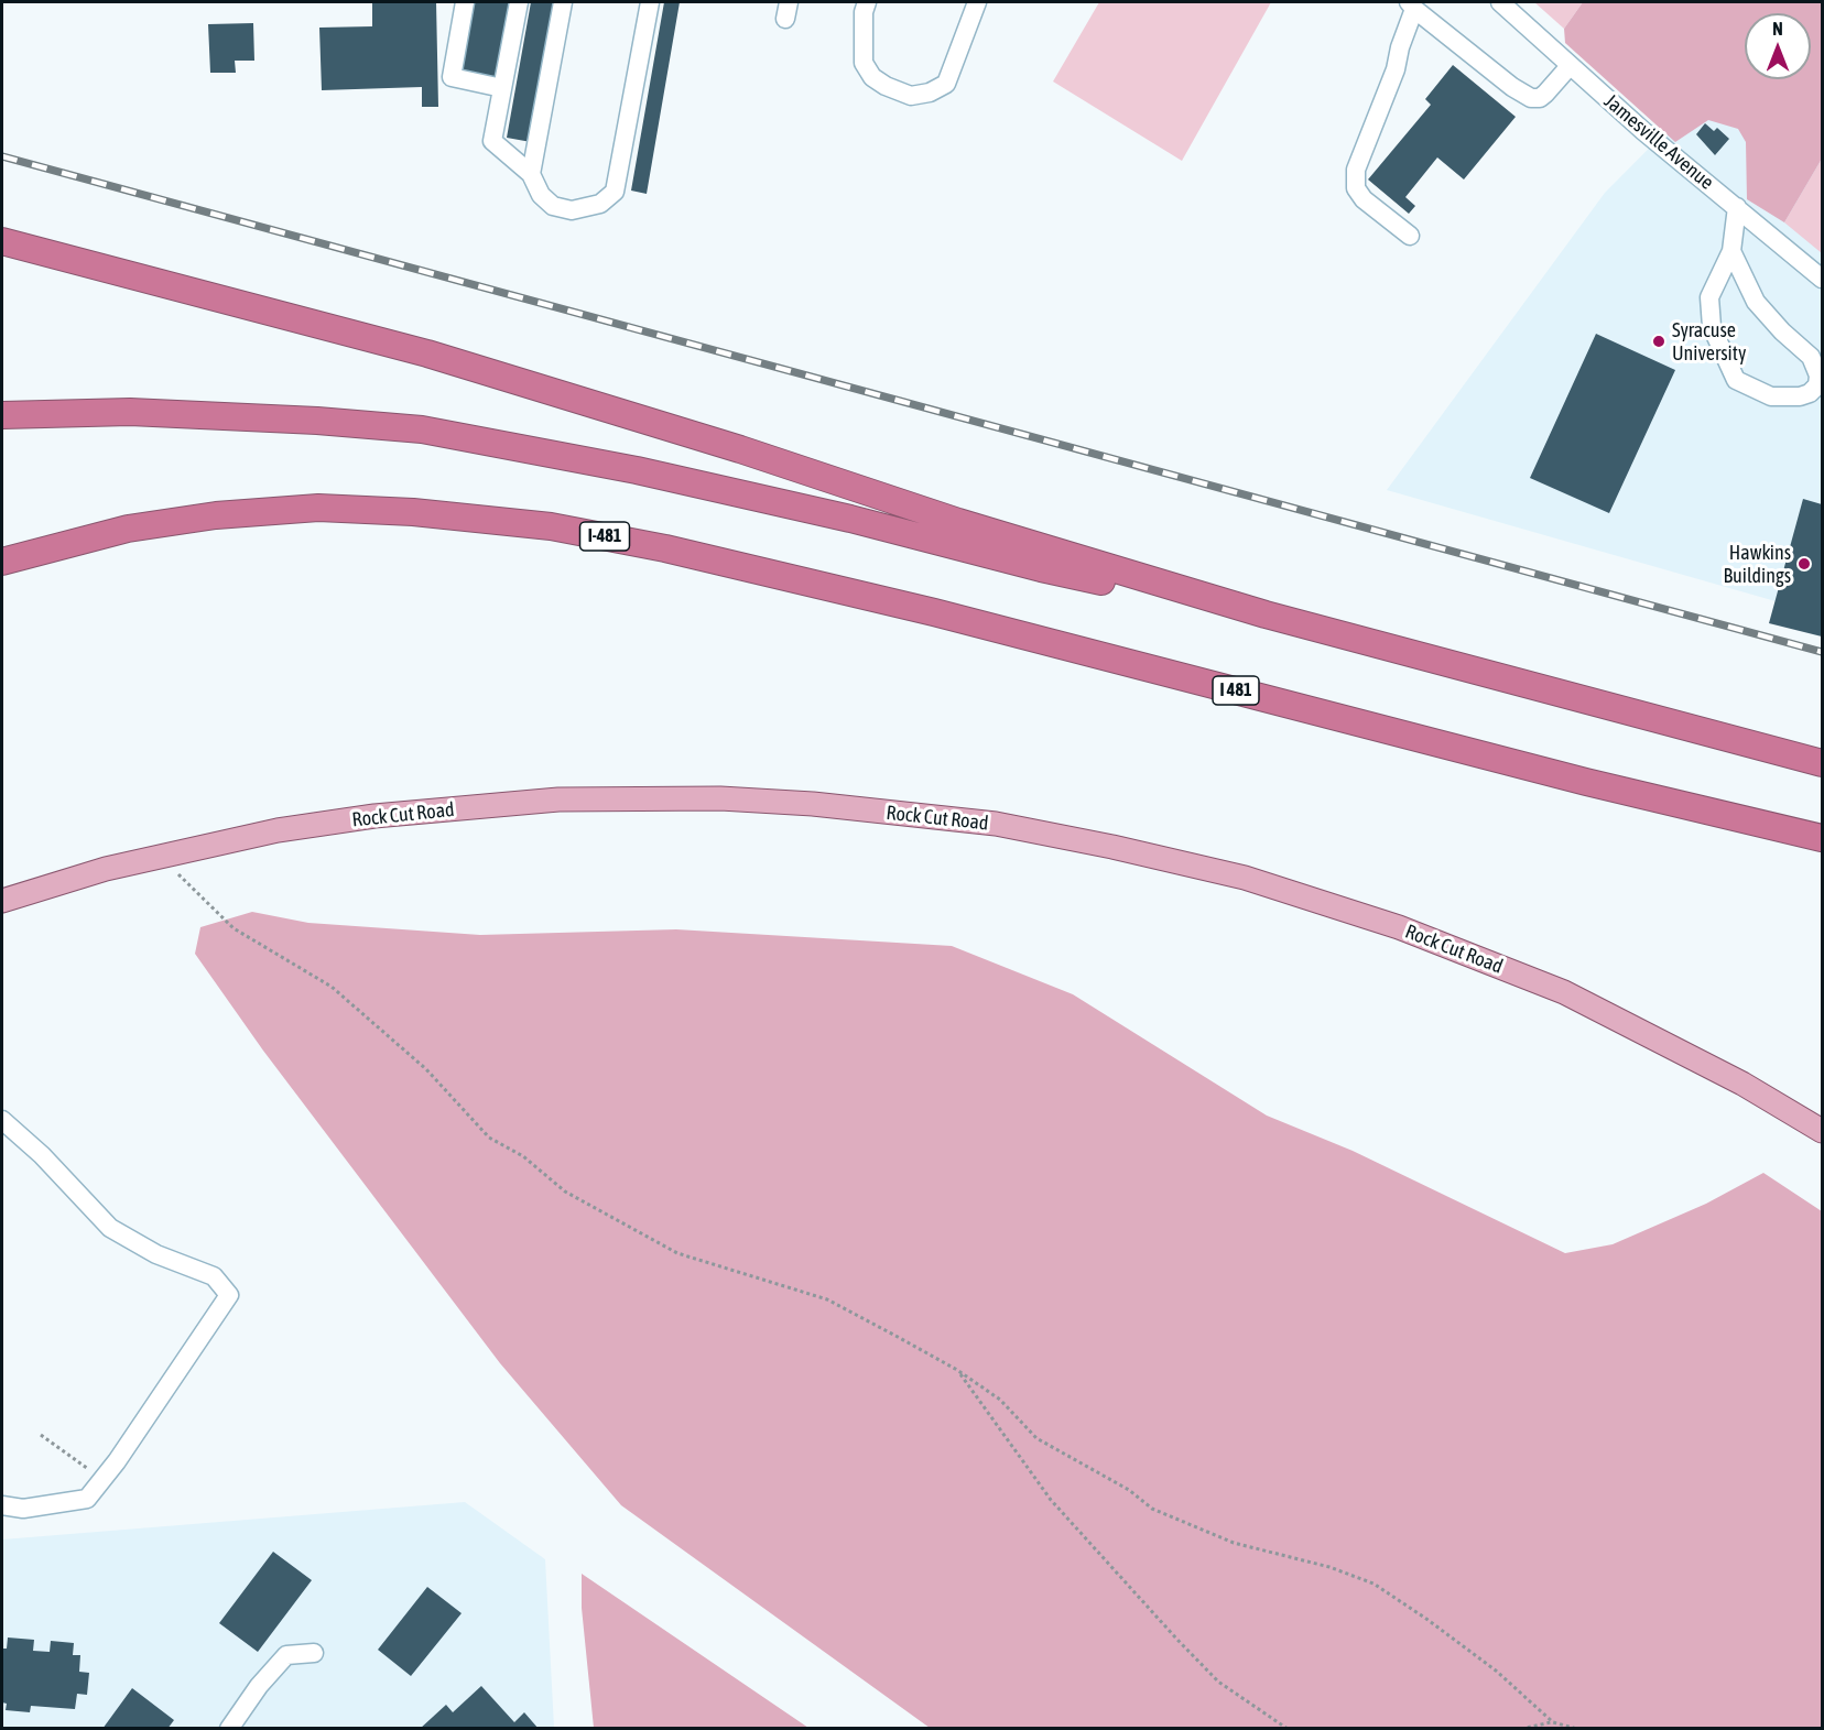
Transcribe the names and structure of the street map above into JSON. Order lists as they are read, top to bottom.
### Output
{
  "streets": {
    "highway": ["I-481", "I 481"],
    "main road": ["Rock Cut Road"],
    "street": ["Jamesville Avenue"]
  },
  "crossings": [
    ["I-481", "I 481"]
  ],
  "places": ["Syracuse University", "Hawkins Buildings"],
  "north": "top"
}
